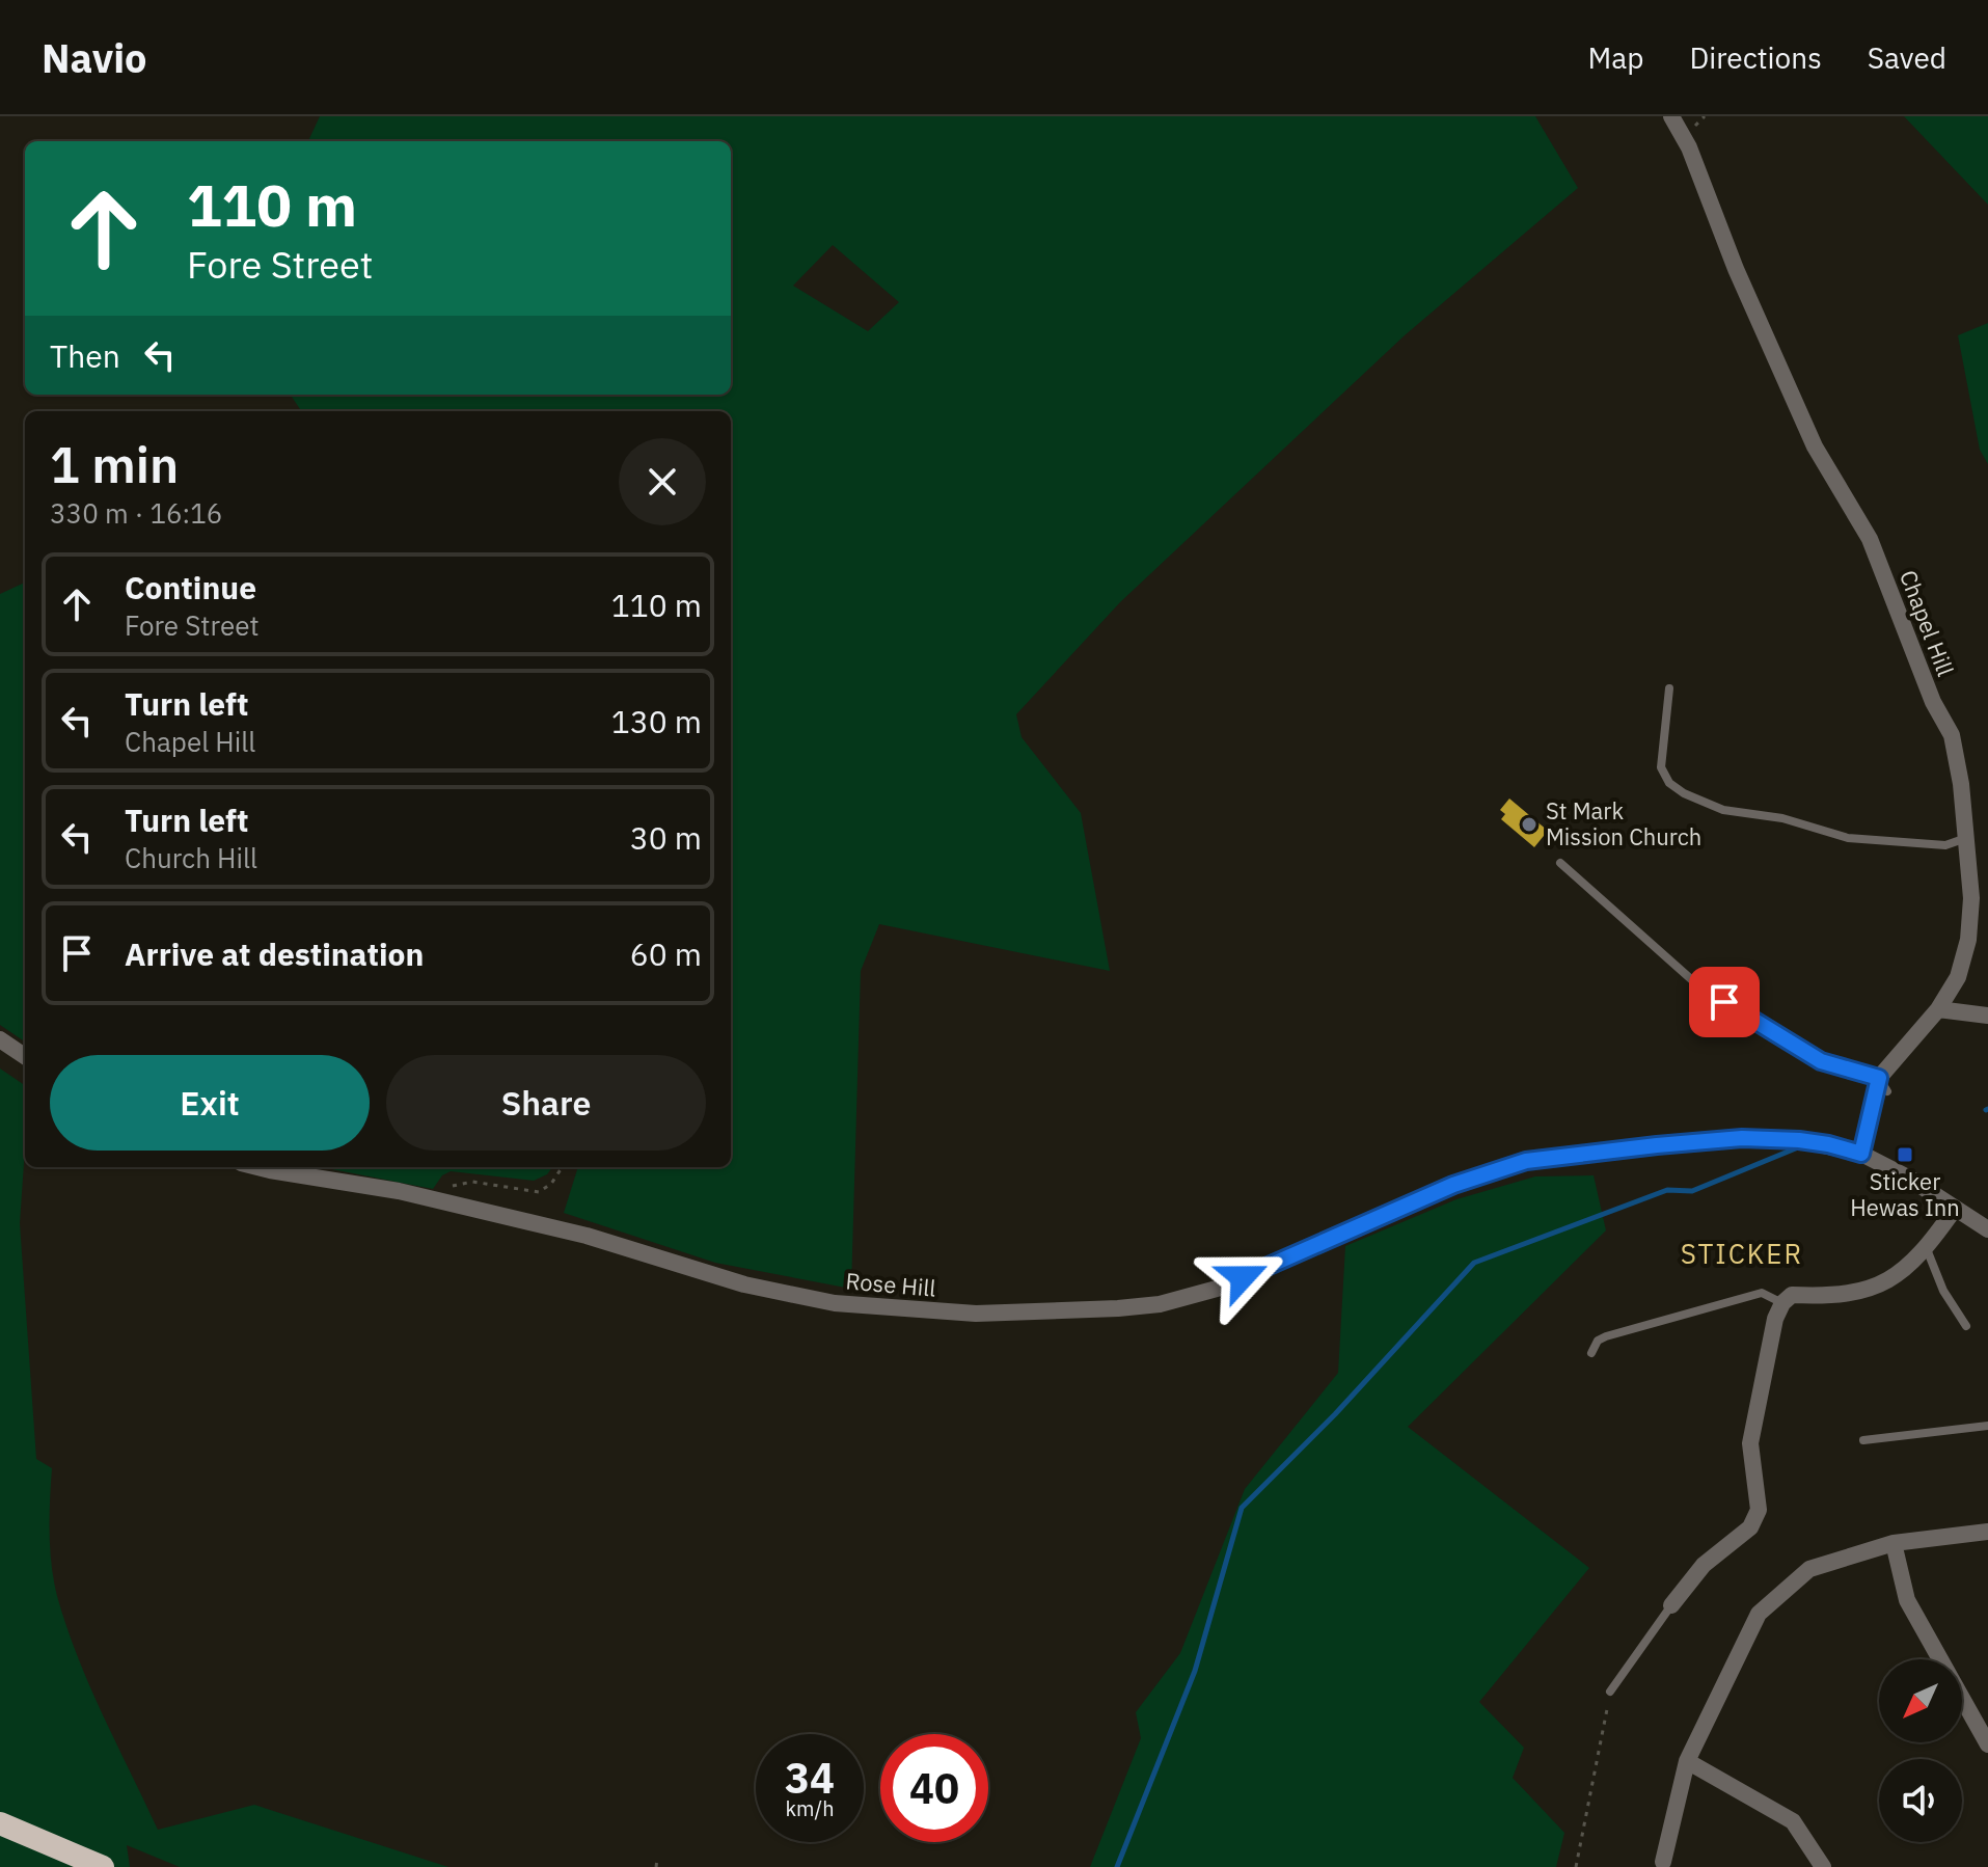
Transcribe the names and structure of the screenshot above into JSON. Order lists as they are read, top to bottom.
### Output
{
  "streets": {
    "street": ["Chapel Hill", "Rose Hill"]
  },
  "crossings": [
    ["Chapel Hill", "Rose Hill"]
  ],
  "districts": ["STICKER"],
  "places": {
    "other": ["St Mark Mission Church"],
    "transit": ["Sticker Hewas Inn"]
  },
  "north": "bottom left",
  "page": {
    "header": "Navio",
    "nav": ["Map", "Directions", "Saved"],
    "turn": ["110 m", "Fore Street"],
    "then": "Then",
    "heading": ["1 min", "330 m · 16:16"],
    "list": [
      {
        "name": "Continue",
        "note": "Fore Street",
        "value": "110 m"
      },
      {
        "name": "Turn left",
        "note": "Chapel Hill",
        "value": "130 m"
      },
      {
        "name": "Turn left",
        "note": "Church Hill",
        "value": "30 m"
      },
      {
        "name": "Arrive at destination",
        "value": "60 m"
      }
    ],
    "buttons": ["Exit", "Share"],
    "speed": "34 km/h",
    "limit": "40"
  }
}
